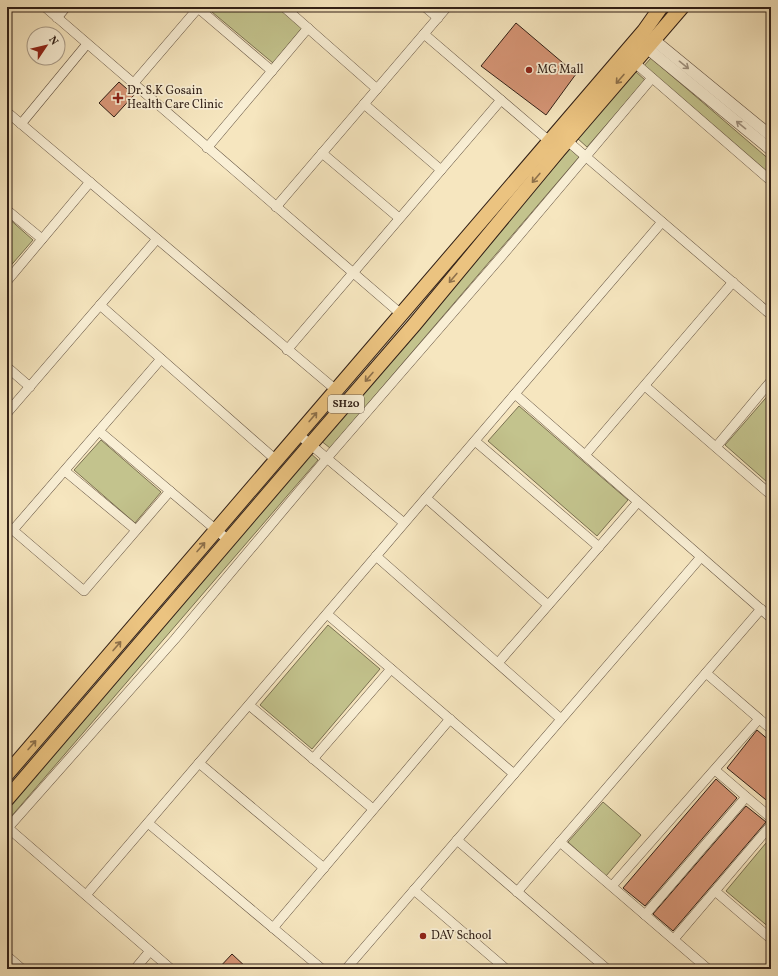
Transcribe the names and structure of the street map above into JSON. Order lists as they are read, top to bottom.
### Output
{
  "streets": {
    "main road": ["SH20"]
  },
  "places": {
    "other": ["MG Mall", "DAV School"],
    "health": ["Dr. S.K Gosain Health Care Clinic"]
  },
  "north": "top right"
}
